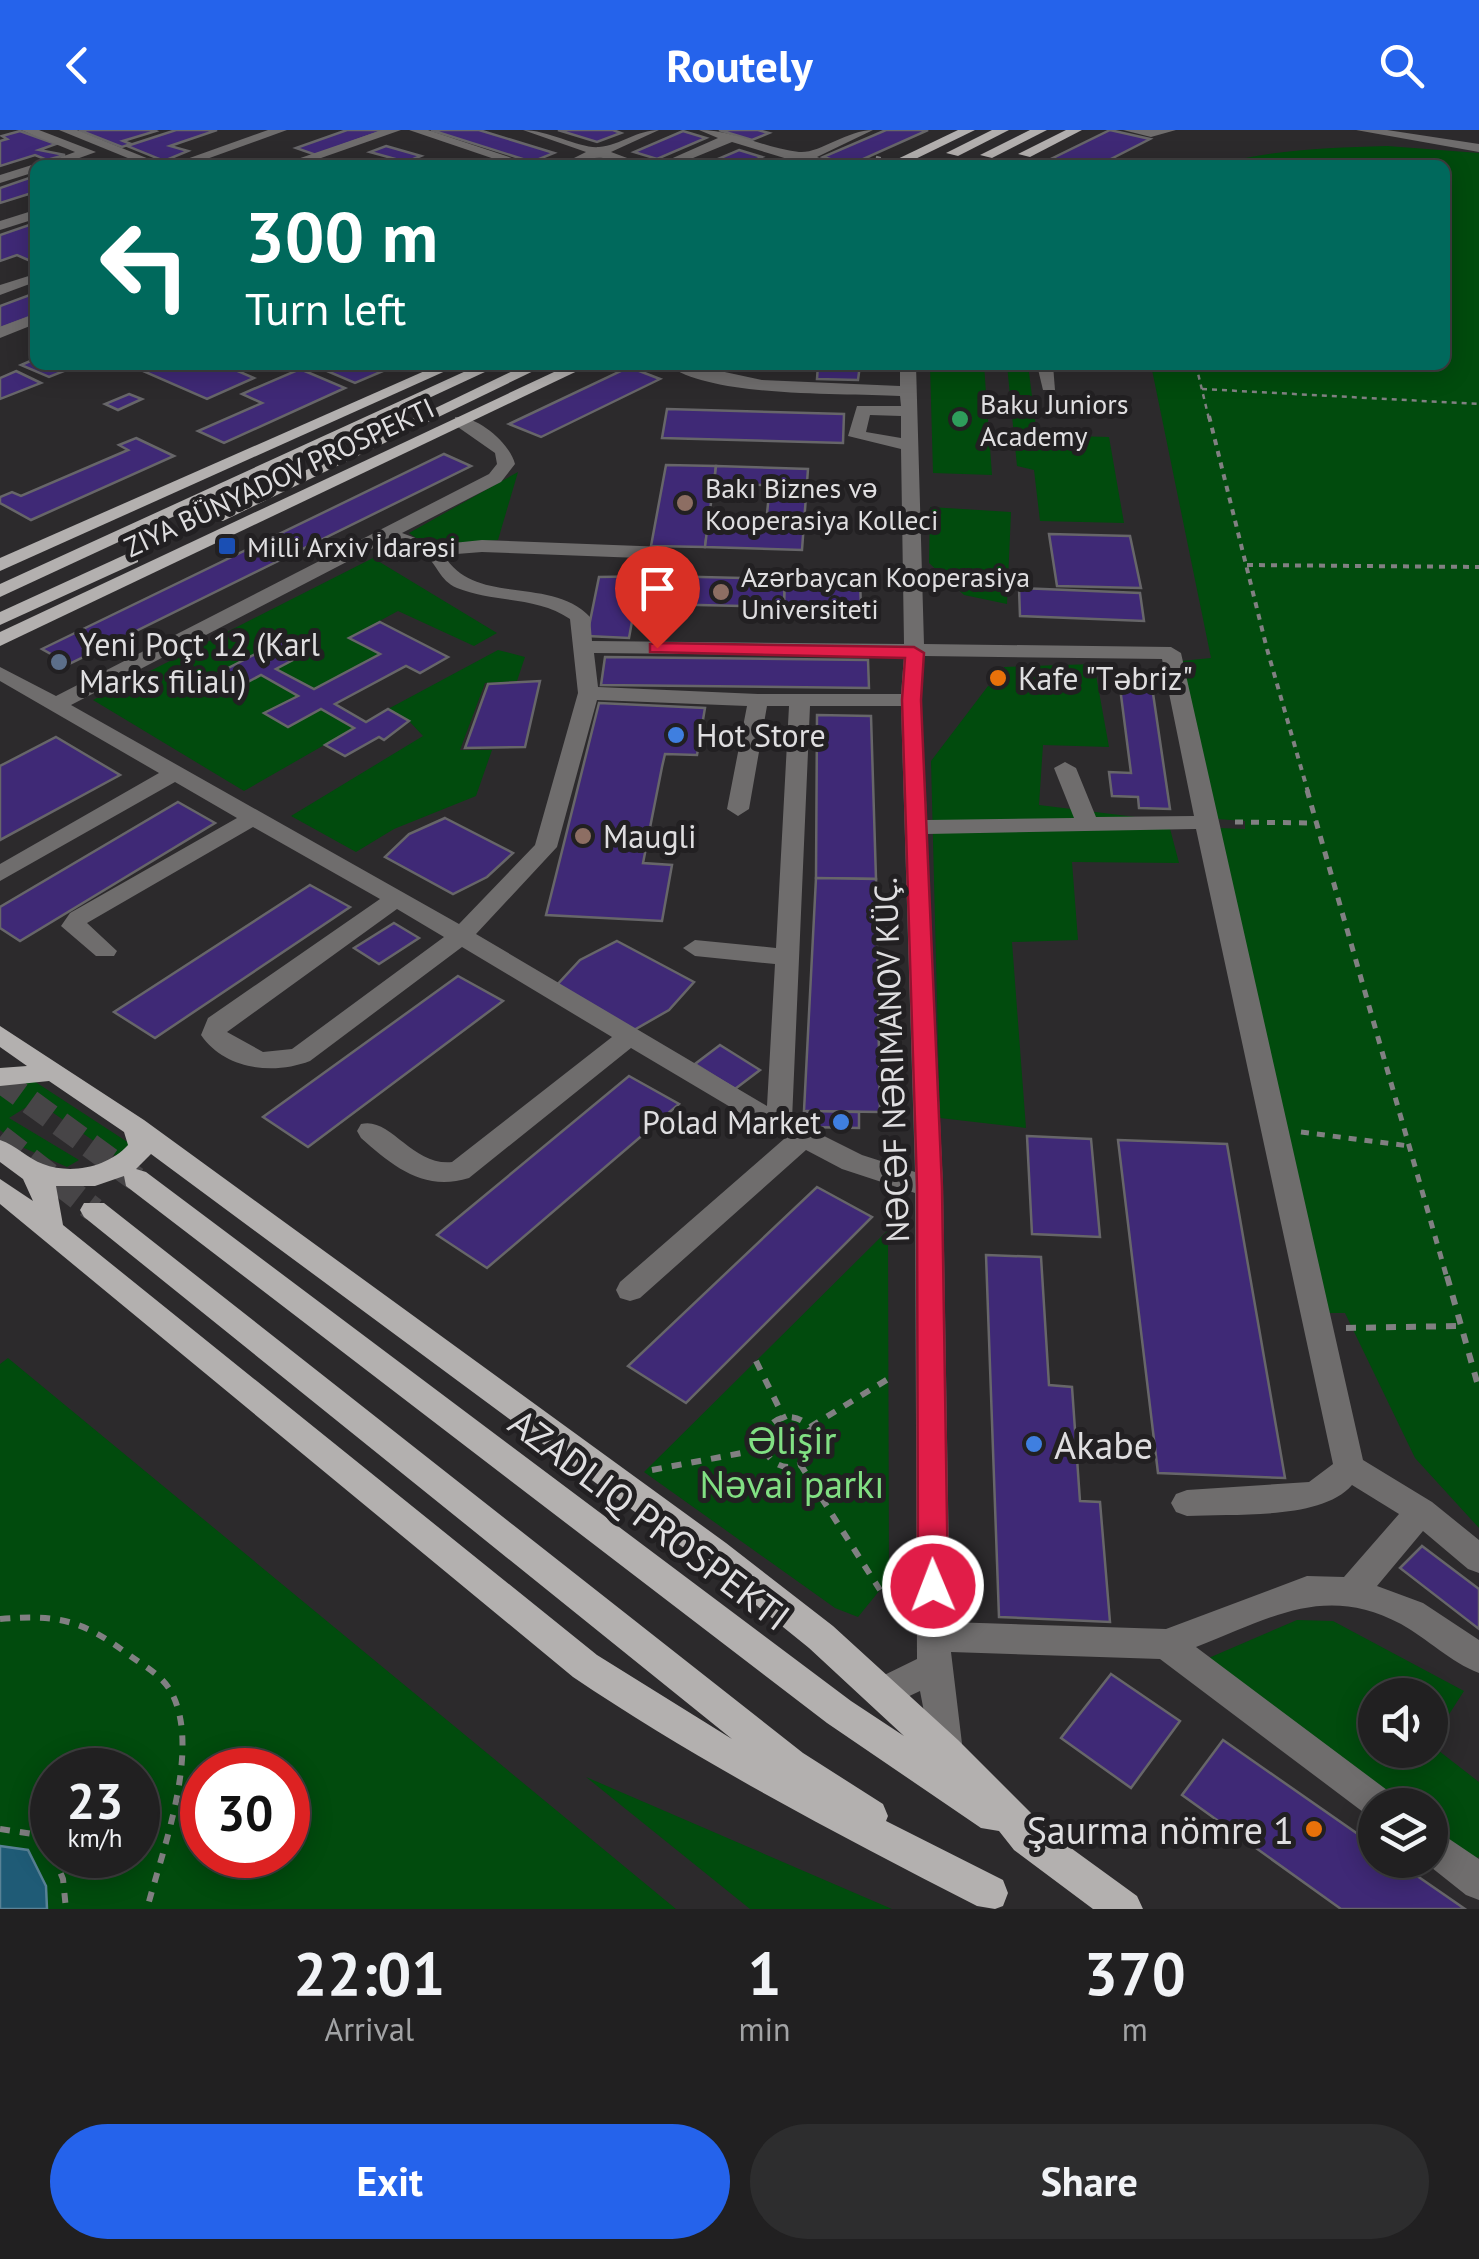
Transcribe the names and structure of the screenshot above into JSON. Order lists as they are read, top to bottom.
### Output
{
  "streets": {
    "main road": ["ZIYA BÜNYADOV PROSPEKTI"],
    "street": ["NƏCƏF NƏRIMANOV KÜÇ."]
  },
  "parks": ["Əlişir Nəvai parkı"],
  "places": {
    "other": [
      "Baku Juniors Academy",
      "Bakı Biznes və Kooperasiya Kolleci",
      "Azərbaycan Kooperasiya Universiteti",
      "Yeni Poçt 12 (Karl Marks filialı)",
      "Kafe \"Təbriz\"",
      "Hot Store",
      "Maugli",
      "Polad Market",
      "Akabe",
      "Şaurma nömre 1"
    ],
    "transit": ["Milli Arxiv İdarəsi"]
  },
  "page": {
    "header": "Routely",
    "turn": ["300 m", "Turn left"],
    "speed": "23 km/h",
    "limit": "30",
    "eta": [
      "22:01",
      "Arrival",
      "1",
      "min",
      "370",
      "m"
    ],
    "buttons": ["Exit", "Share"]
  }
}
